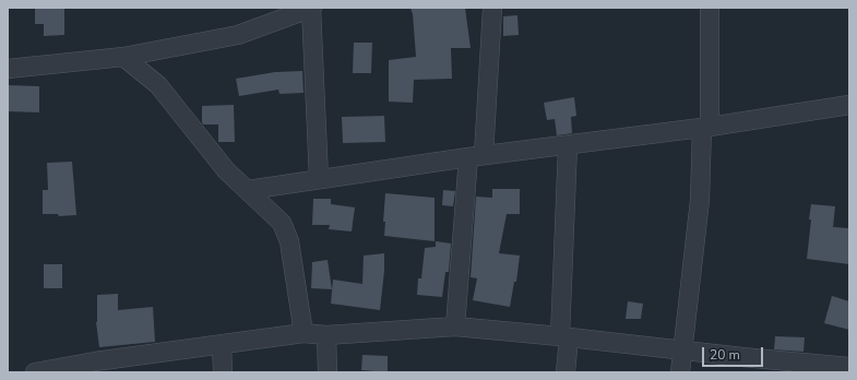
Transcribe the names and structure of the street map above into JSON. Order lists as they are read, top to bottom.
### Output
{
  "scale_bar": "20 m"
}
